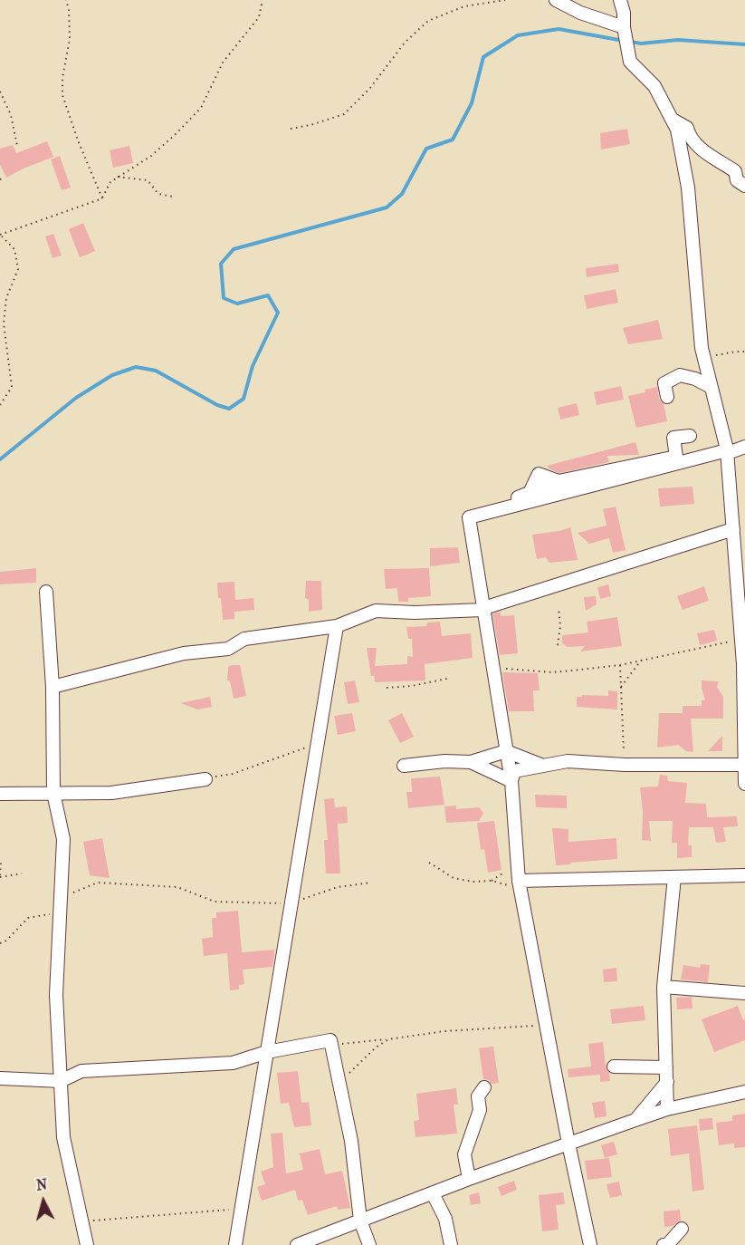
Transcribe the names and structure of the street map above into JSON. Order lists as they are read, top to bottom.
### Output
{
  "north": "top"
}
